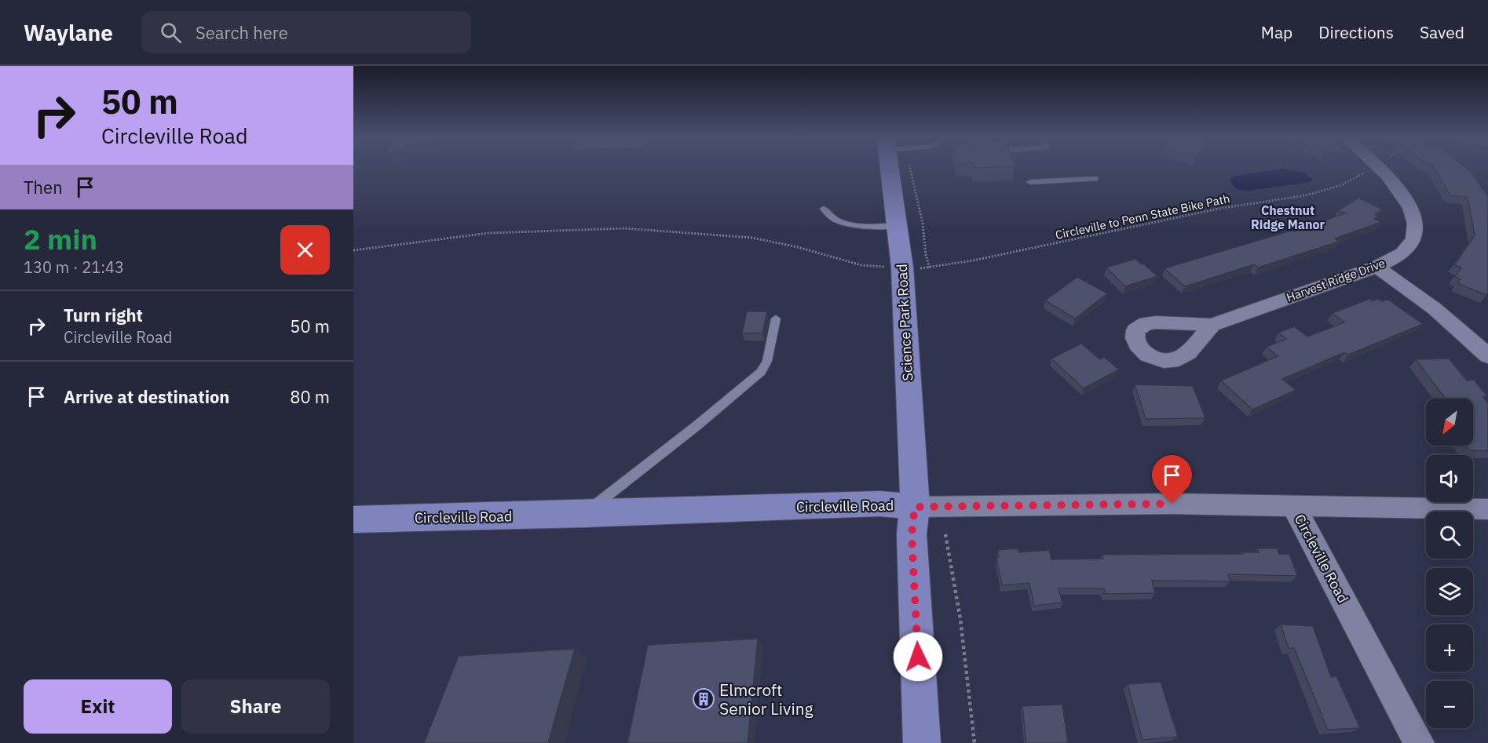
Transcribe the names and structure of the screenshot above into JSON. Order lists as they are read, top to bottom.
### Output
{
  "streets": {
    "main road": ["Science Park Road", "Circleville Road"],
    "street": ["Harvest Ridge Drive"],
    "path": ["Circleville to Penn State Bike Path"]
  },
  "crossings": [
    ["Science Park Road", "Circleville Road"]
  ],
  "districts": ["Chestnut Ridge Manor"],
  "places": {
    "building": ["Elmcroft Senior Living"]
  },
  "north": "bottom left",
  "page": {
    "header": "Waylane",
    "search": "Search here",
    "nav": ["Map", "Directions", "Saved"],
    "turn": ["50 m", "Circleville Road"],
    "then": "Then",
    "heading": ["2 min", "130 m · 21:43"],
    "list": [
      {
        "name": "Turn right",
        "note": "Circleville Road",
        "value": "50 m"
      },
      {
        "name": "Arrive at destination",
        "value": "80 m"
      }
    ],
    "map_buttons": ["+", "−"],
    "buttons": ["Exit", "Share"]
  }
}
